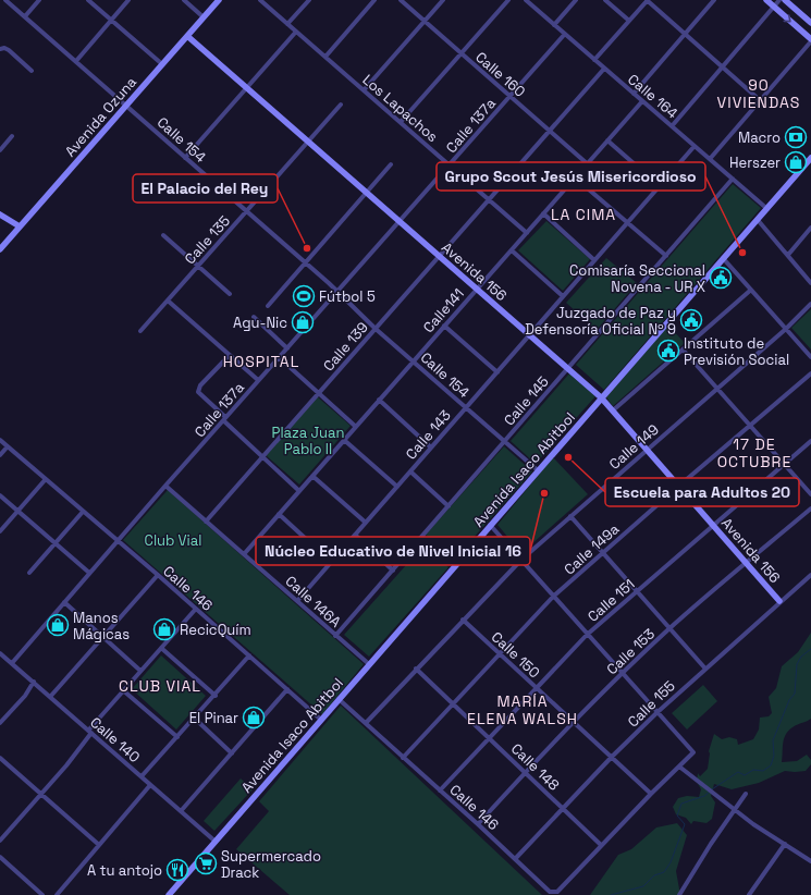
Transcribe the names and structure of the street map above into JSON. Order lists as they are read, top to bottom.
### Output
{
  "streets": {
    "main road": ["Avenida Ozuna", "Avenida 156", "Avenida Isaco Abitbol"],
    "street": [
      "Calle 160",
      "Calle 164",
      "Los Lapachos",
      "Calle 137a",
      "Calle 154",
      "Calle 135",
      "Calle141",
      "Calle 139",
      "Calle 145",
      "Calle 143",
      "Calle 149",
      "Calle 149a",
      "Calle 146",
      "Calle 151",
      "Calle 146A",
      "Calle 153",
      "Calle 150",
      "Calle 155",
      "Calle 140",
      "Calle 148"
    ]
  },
  "crossings": [
    ["Calle 160", "Calle 137a"],
    ["Calle 160", "Calle141"],
    ["Calle 160", "Calle 139"],
    ["Calle 164", "Calle 137a"],
    ["Calle 164", "Calle141"],
    ["Calle 164", "Calle 139"],
    ["Calle 164", "Calle 145"],
    ["Calle 164", "Calle 143"],
    ["Calle 164", "Avenida Isaco Abitbol"],
    ["Los Lapachos", "Calle 137a"],
    ["Los Lapachos", "Calle141"],
    ["Los Lapachos", "Calle 139"],
    ["Avenida Ozuna", "Calle 154"],
    ["Avenida Ozuna", "Avenida 156"],
    ["Calle 137a", "Calle 154"],
    ["Calle 137a", "Avenida 156"],
    ["Calle 137a", "Calle 146"],
    ["Calle 137a", "Calle 146A"],
    ["Calle 137a", "Calle 140"],
    ["Calle 154", "Calle 135"],
    ["Calle 154", "Calle141"],
    ["Calle 154", "Calle 139"],
    ["Calle 154", "Calle 145"],
    ["Calle 154", "Calle 143"],
    ["Calle 154", "Avenida Isaco Abitbol"],
    ["Calle 135", "Avenida 156"],
    ["Avenida 156", "Calle141"],
    ["Avenida 156", "Calle 139"],
    ["Avenida 156", "Calle 145"],
    ["Avenida 156", "Calle 143"],
    ["Avenida 156", "Calle 149"],
    ["Avenida 156", "Avenida Isaco Abitbol"],
    ["Avenida 156", "Calle 149a"],
    ["Avenida 156", "Calle 151"],
    ["Avenida 156", "Calle 153"],
    ["Avenida 156", "Calle 155"],
    ["Calle141", "Calle 146A"],
    ["Calle 139", "Calle 146A"],
    ["Calle 145", "Calle 146A"],
    ["Calle 143", "Calle 146A"],
    ["Calle 149", "Calle 146"],
    ["Calle 149", "Calle 150"],
    ["Calle 149", "Calle 148"],
    ["Avenida Isaco Abitbol", "Calle 146"],
    ["Avenida Isaco Abitbol", "Calle 146A"],
    ["Avenida Isaco Abitbol", "Calle 140"],
    ["Calle 149a", "Calle 146"],
    ["Calle 149a", "Calle 150"],
    ["Calle 149a", "Calle 148"],
    ["Calle 146", "Calle 151"],
    ["Calle 146", "Calle 153"],
    ["Calle 146", "Calle 155"],
    ["Calle 146", "Calle 148"],
    ["Calle 151", "Calle 150"],
    ["Calle 151", "Calle 148"],
    ["Calle 153", "Calle 150"],
    ["Calle 153", "Calle 148"],
    ["Calle 150", "Calle 155"],
    ["Calle 155", "Calle 148"]
  ],
  "districts": [
    "90 VIVIENDAS",
    "LA CIMA",
    "HOSPITAL",
    "17 DE OCTUBRE",
    "CLUB VIAL",
    "MARÍA ELENA WALSH"
  ],
  "parks": ["Plaza Juan Pablo II", "Club Vial"],
  "places": {
    "bank": ["Macro"],
    "shop": [
      "Herszer",
      "Agu-Nic",
      "Manos Mágicas",
      "RecicQuím",
      "El Pinar"
    ],
    "other": [
      "El Palacio del Rey",
      "Grupo Scout Jesús Misericordioso",
      "Escuela para Adultos 20",
      "Núcleo Educativo de Nivel Inicial 16"
    ],
    "public building": ["Comisaría Seccional Novena - UR X", "Juzgado de Paz y Defensoría Oficial Nº 9", "Instituto de Previsión Social"],
    "sports": ["Fútbol 5"],
    "supermarket": ["Supermercado Drack"],
    "restaurant": ["A tu antojo"]
  }
}
